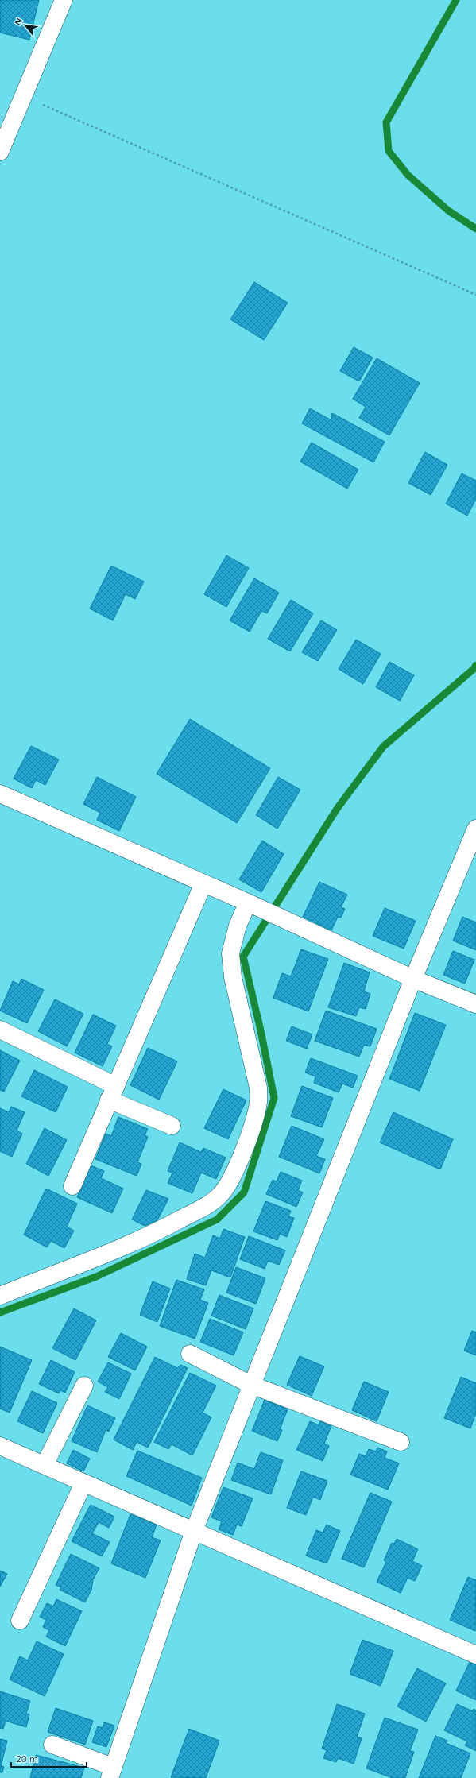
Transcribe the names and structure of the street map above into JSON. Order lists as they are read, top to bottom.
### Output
{
  "scale_bar": "20 m",
  "north": "top left"
}
